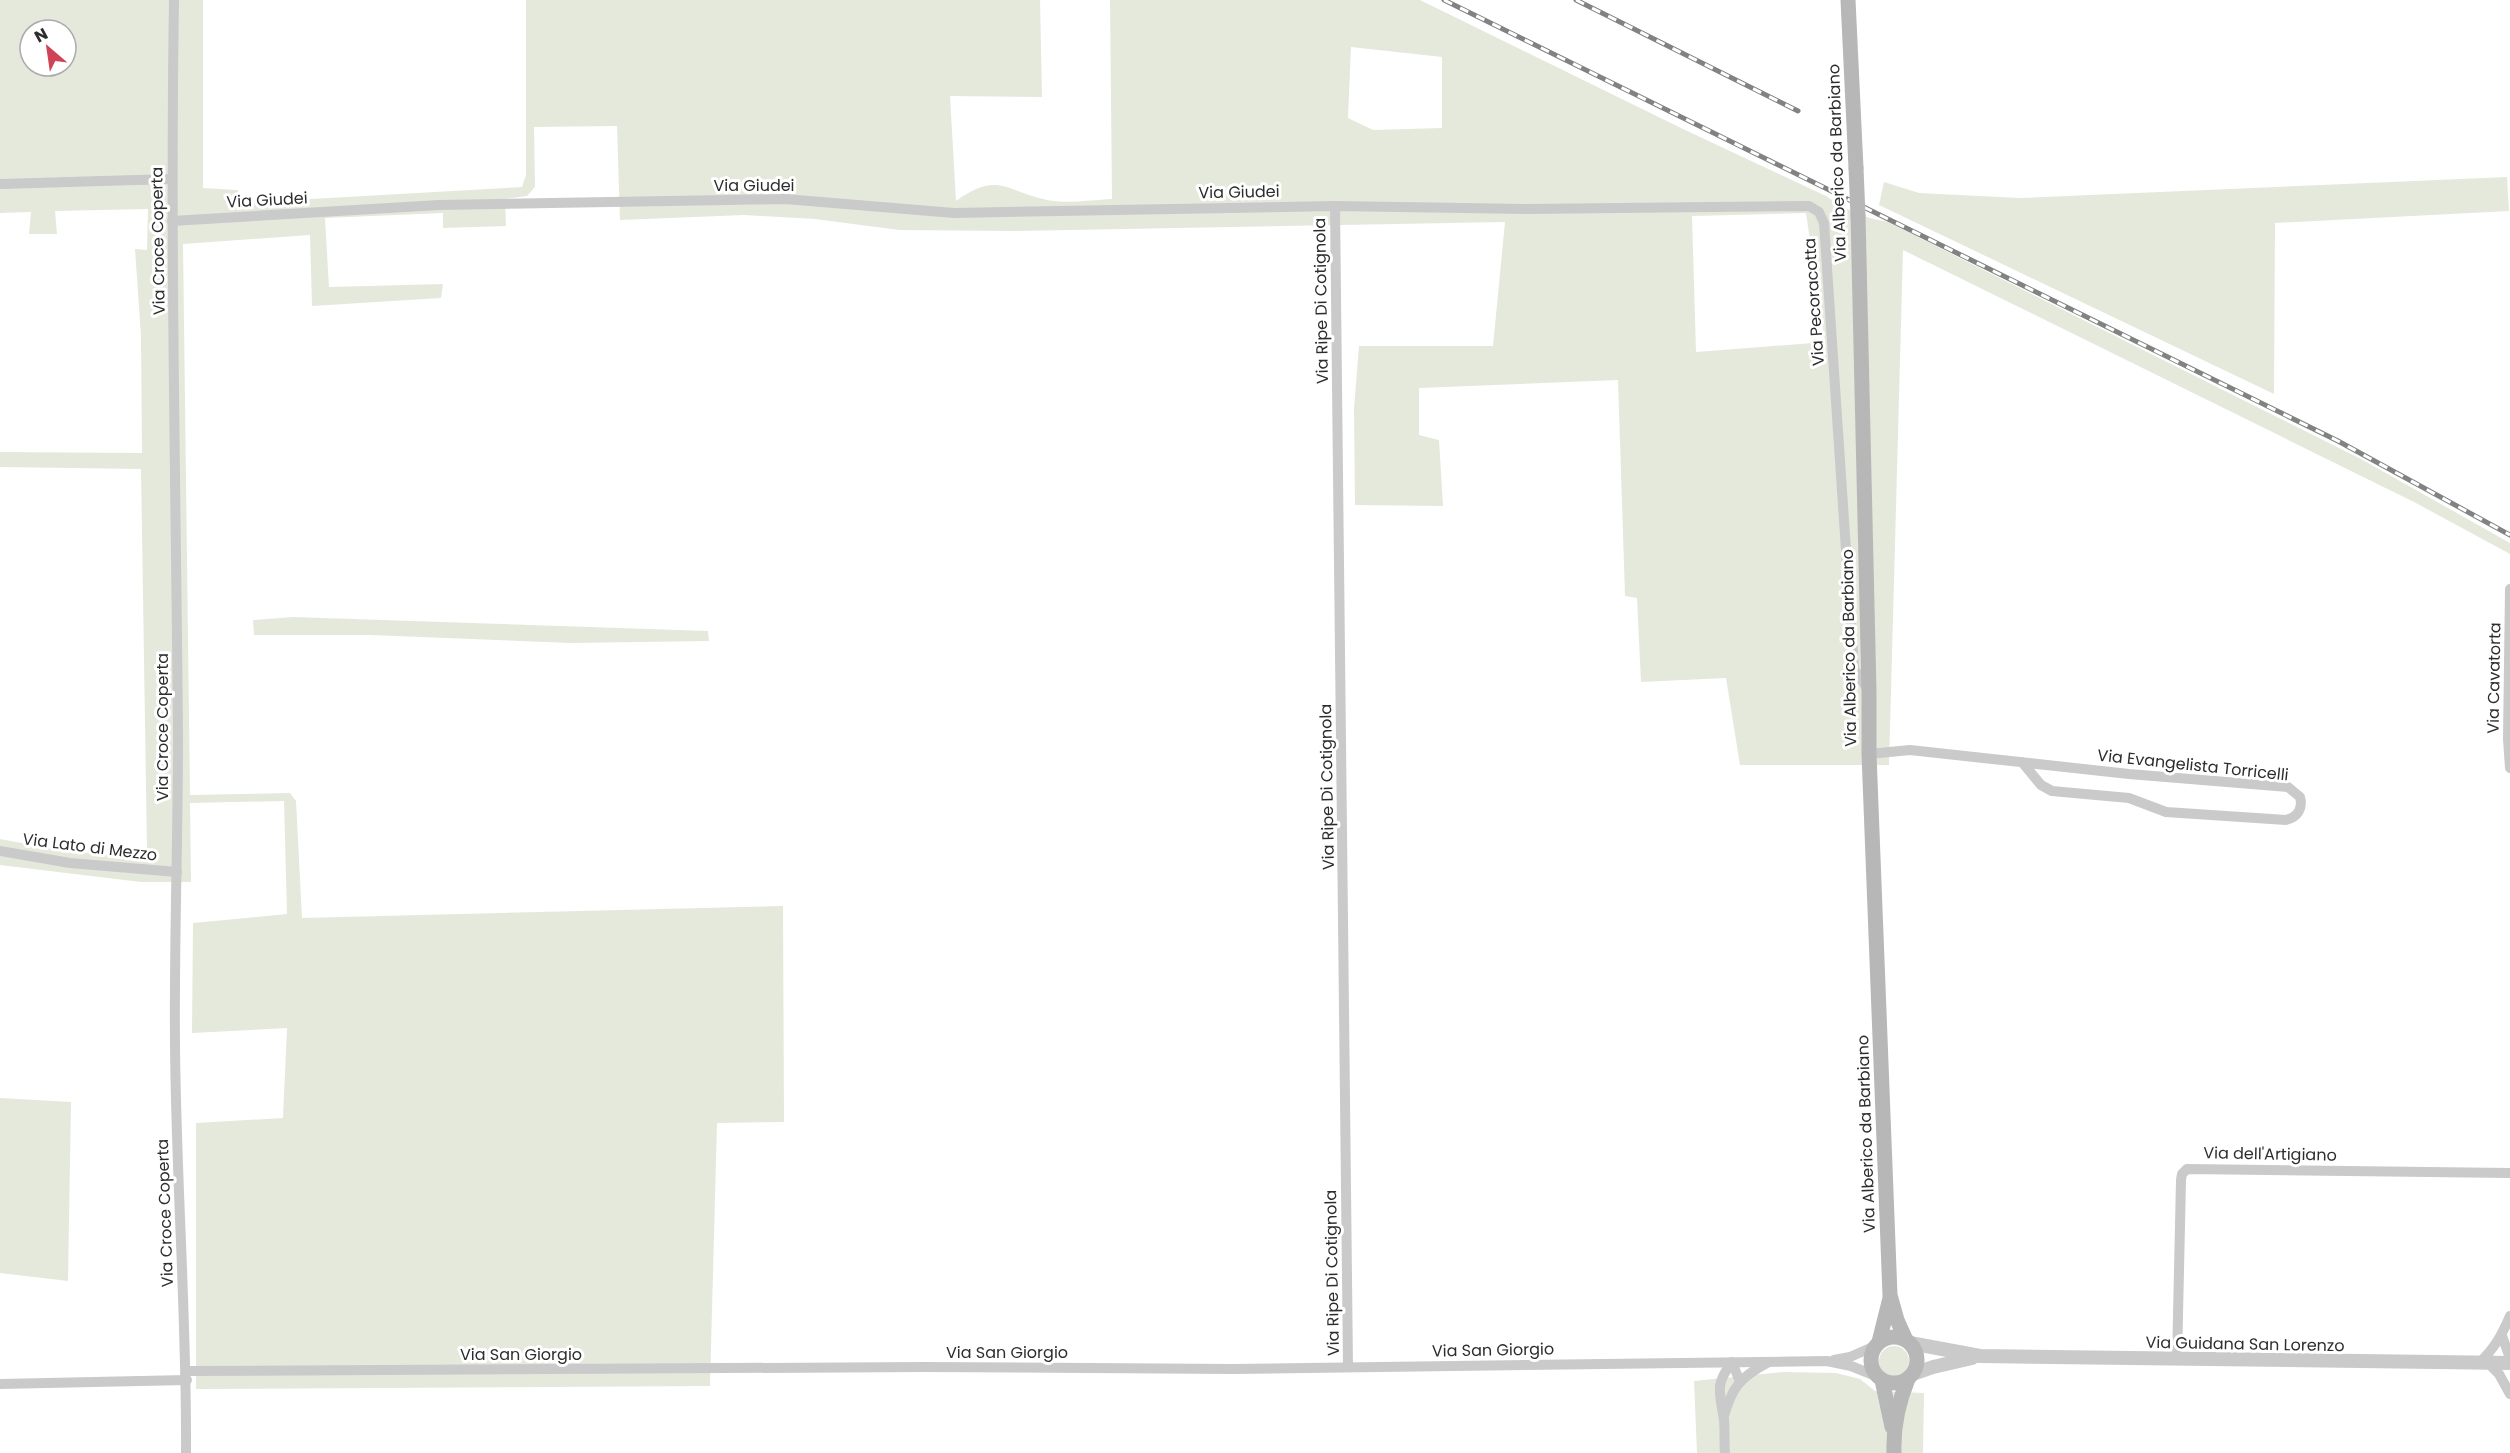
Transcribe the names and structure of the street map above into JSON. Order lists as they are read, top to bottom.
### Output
{
  "streets": {
    "main road": ["Via Alberico da Barbiano"],
    "street": [
      "Via Giudei",
      "Via Croce Coperta",
      "Via Ripe Di Cotignola",
      "Via Pecoracotta",
      "Via Cavatorta",
      "Via Evangelista Torricelli",
      "Via Lato di Mezzo",
      "Via dell'Artigiano",
      "Via Guidana San Lorenzo",
      "Via San Giorgio"
    ]
  },
  "crossings": [
    ["Via Alberico da Barbiano", "Via Pecoracotta"],
    ["Via Alberico da Barbiano", "Via Evangelista Torricelli"],
    ["Via Alberico da Barbiano", "Via San Giorgio"],
    ["Via Giudei", "Via Croce Coperta"],
    ["Via Giudei", "Via Ripe Di Cotignola"],
    ["Via Giudei", "Via Pecoracotta"],
    ["Via Croce Coperta", "Via Lato di Mezzo"],
    ["Via Croce Coperta", "Via San Giorgio"],
    ["Via Ripe Di Cotignola", "Via Pecoracotta"],
    ["Via Ripe Di Cotignola", "Via San Giorgio"],
    ["Via dell'Artigiano", "Via Guidana San Lorenzo"]
  ],
  "north": "top left"
}
